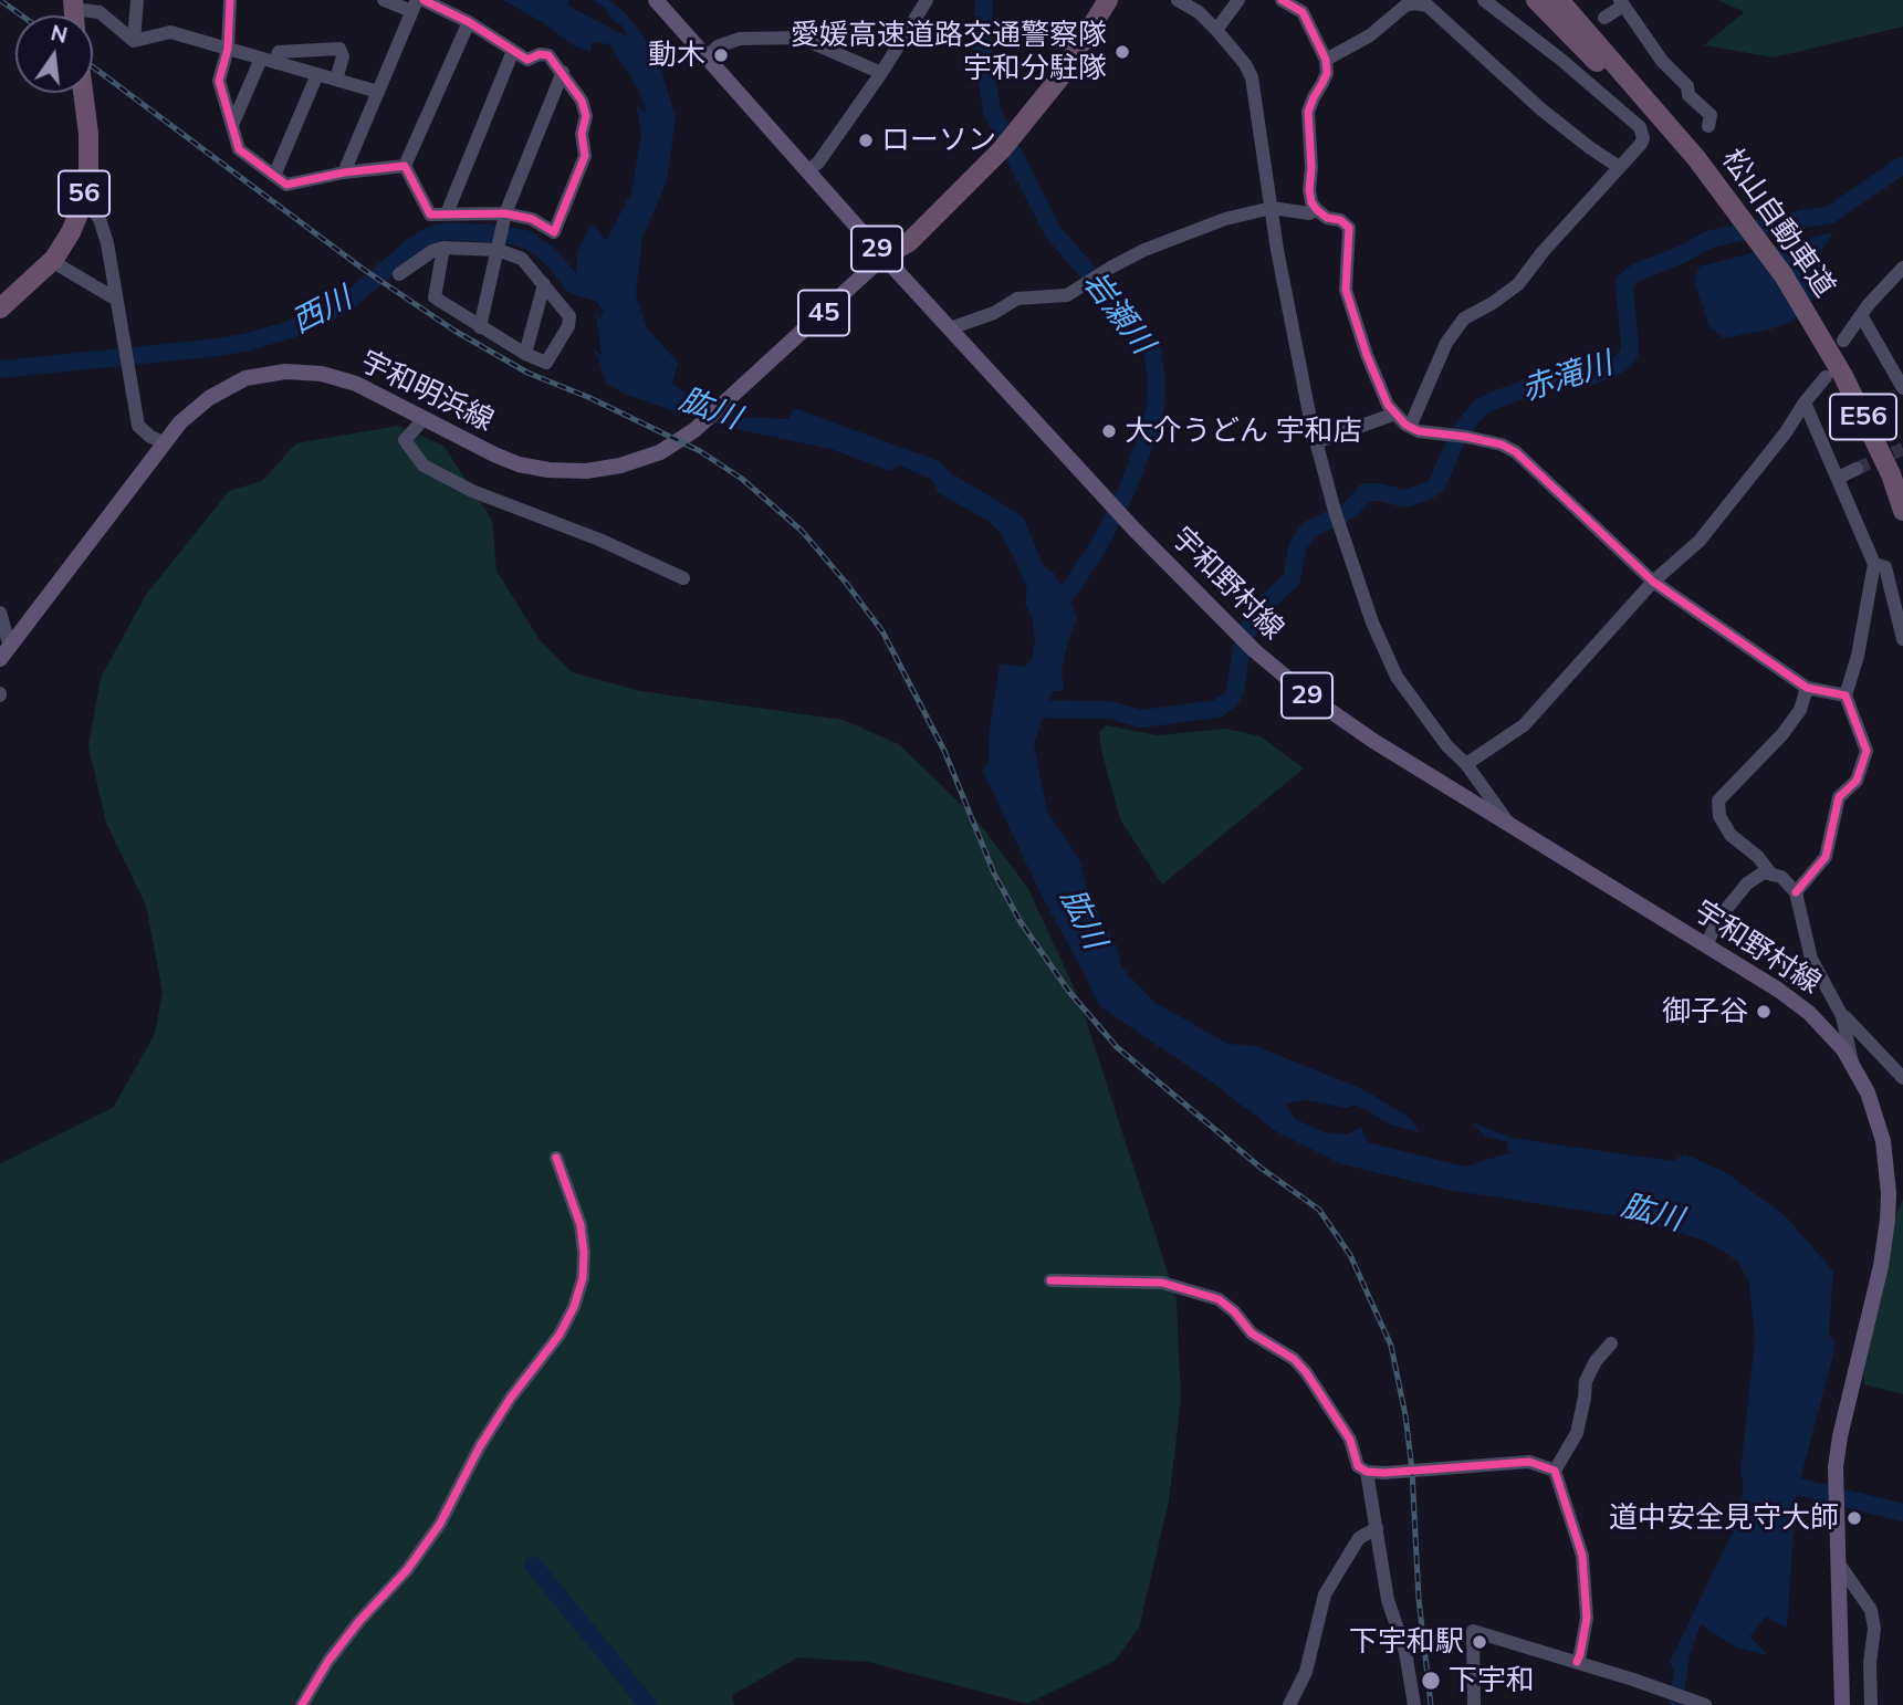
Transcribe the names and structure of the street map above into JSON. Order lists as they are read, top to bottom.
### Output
{
  "streets": {
    "highway": ["56", "松山自動車道", "E56"],
    "main road": [
      "29",
      "45",
      "宇和明浜線",
      "宇和野村線"
    ]
  },
  "crossings": [
    ["29", "宇和明浜線"],
    ["29", "宇和野村線"]
  ],
  "water": [
    "西川",
    "岩瀬川",
    "赤滝川",
    "肱川"
  ],
  "places": [
    "愛媛高速道路交通警察隊 宇和分駐隊",
    "動木",
    "ローソン",
    "大介うどん 宇和店",
    "御子谷",
    "道中安全見守大師",
    "下宇和駅",
    "下宇和"
  ],
  "north": "top"
}
